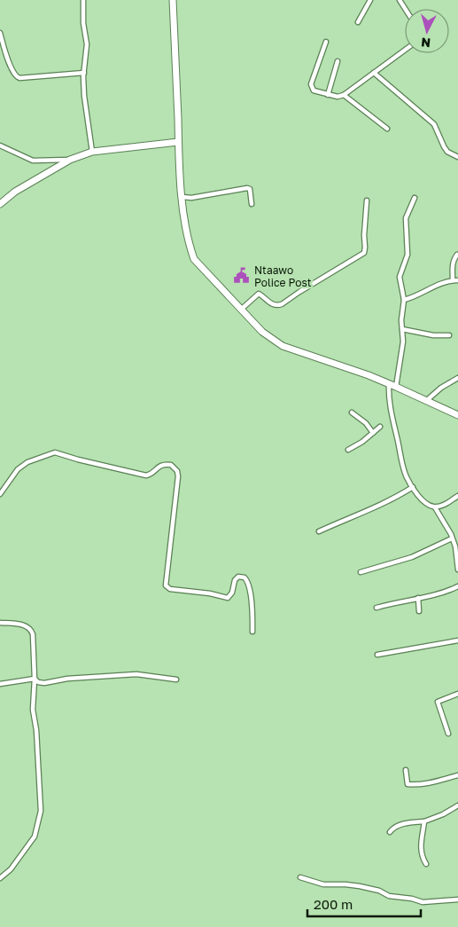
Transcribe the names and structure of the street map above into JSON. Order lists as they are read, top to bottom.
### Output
{
  "places": {
    "public building": ["Ntaawo Police Post"]
  },
  "scale_bar": "200 m",
  "north": "bottom"
}
